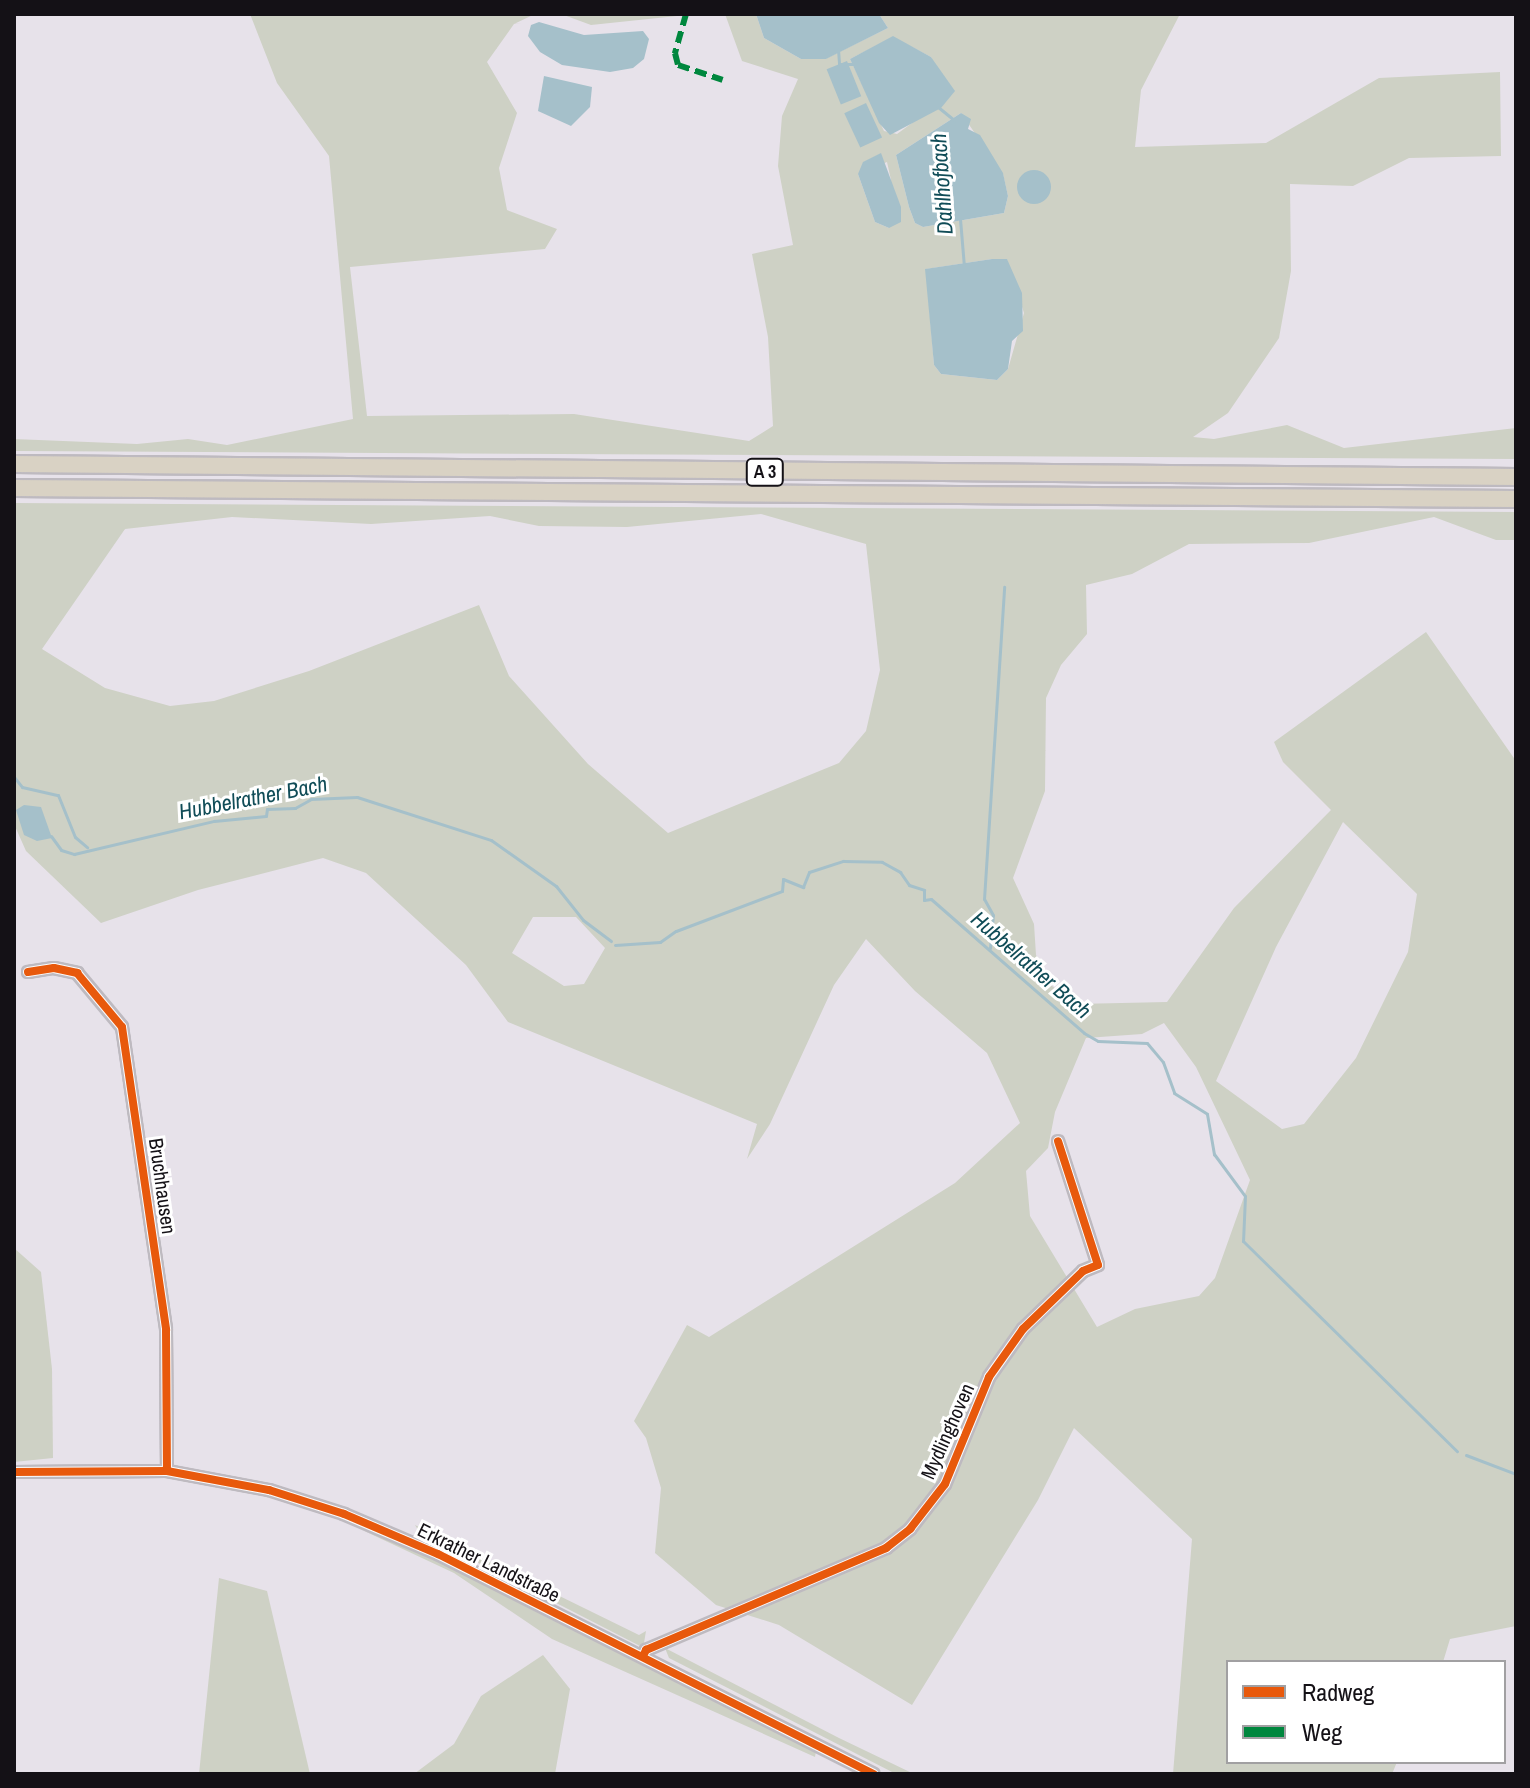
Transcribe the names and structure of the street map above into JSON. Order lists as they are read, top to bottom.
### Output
{
  "streets": {
    "highway": ["A 3"],
    "street": ["Bruchhausen", "Mydlinghoven", "Erkrather Landstraße"]
  },
  "crossings": [
    ["Bruchhausen", "Erkrather Landstraße"],
    ["Mydlinghoven", "Erkrather Landstraße"]
  ],
  "water": ["Dahlhofbach", "Hubbelrather Bach"],
  "legend": ["Radweg", "Weg"]
}
